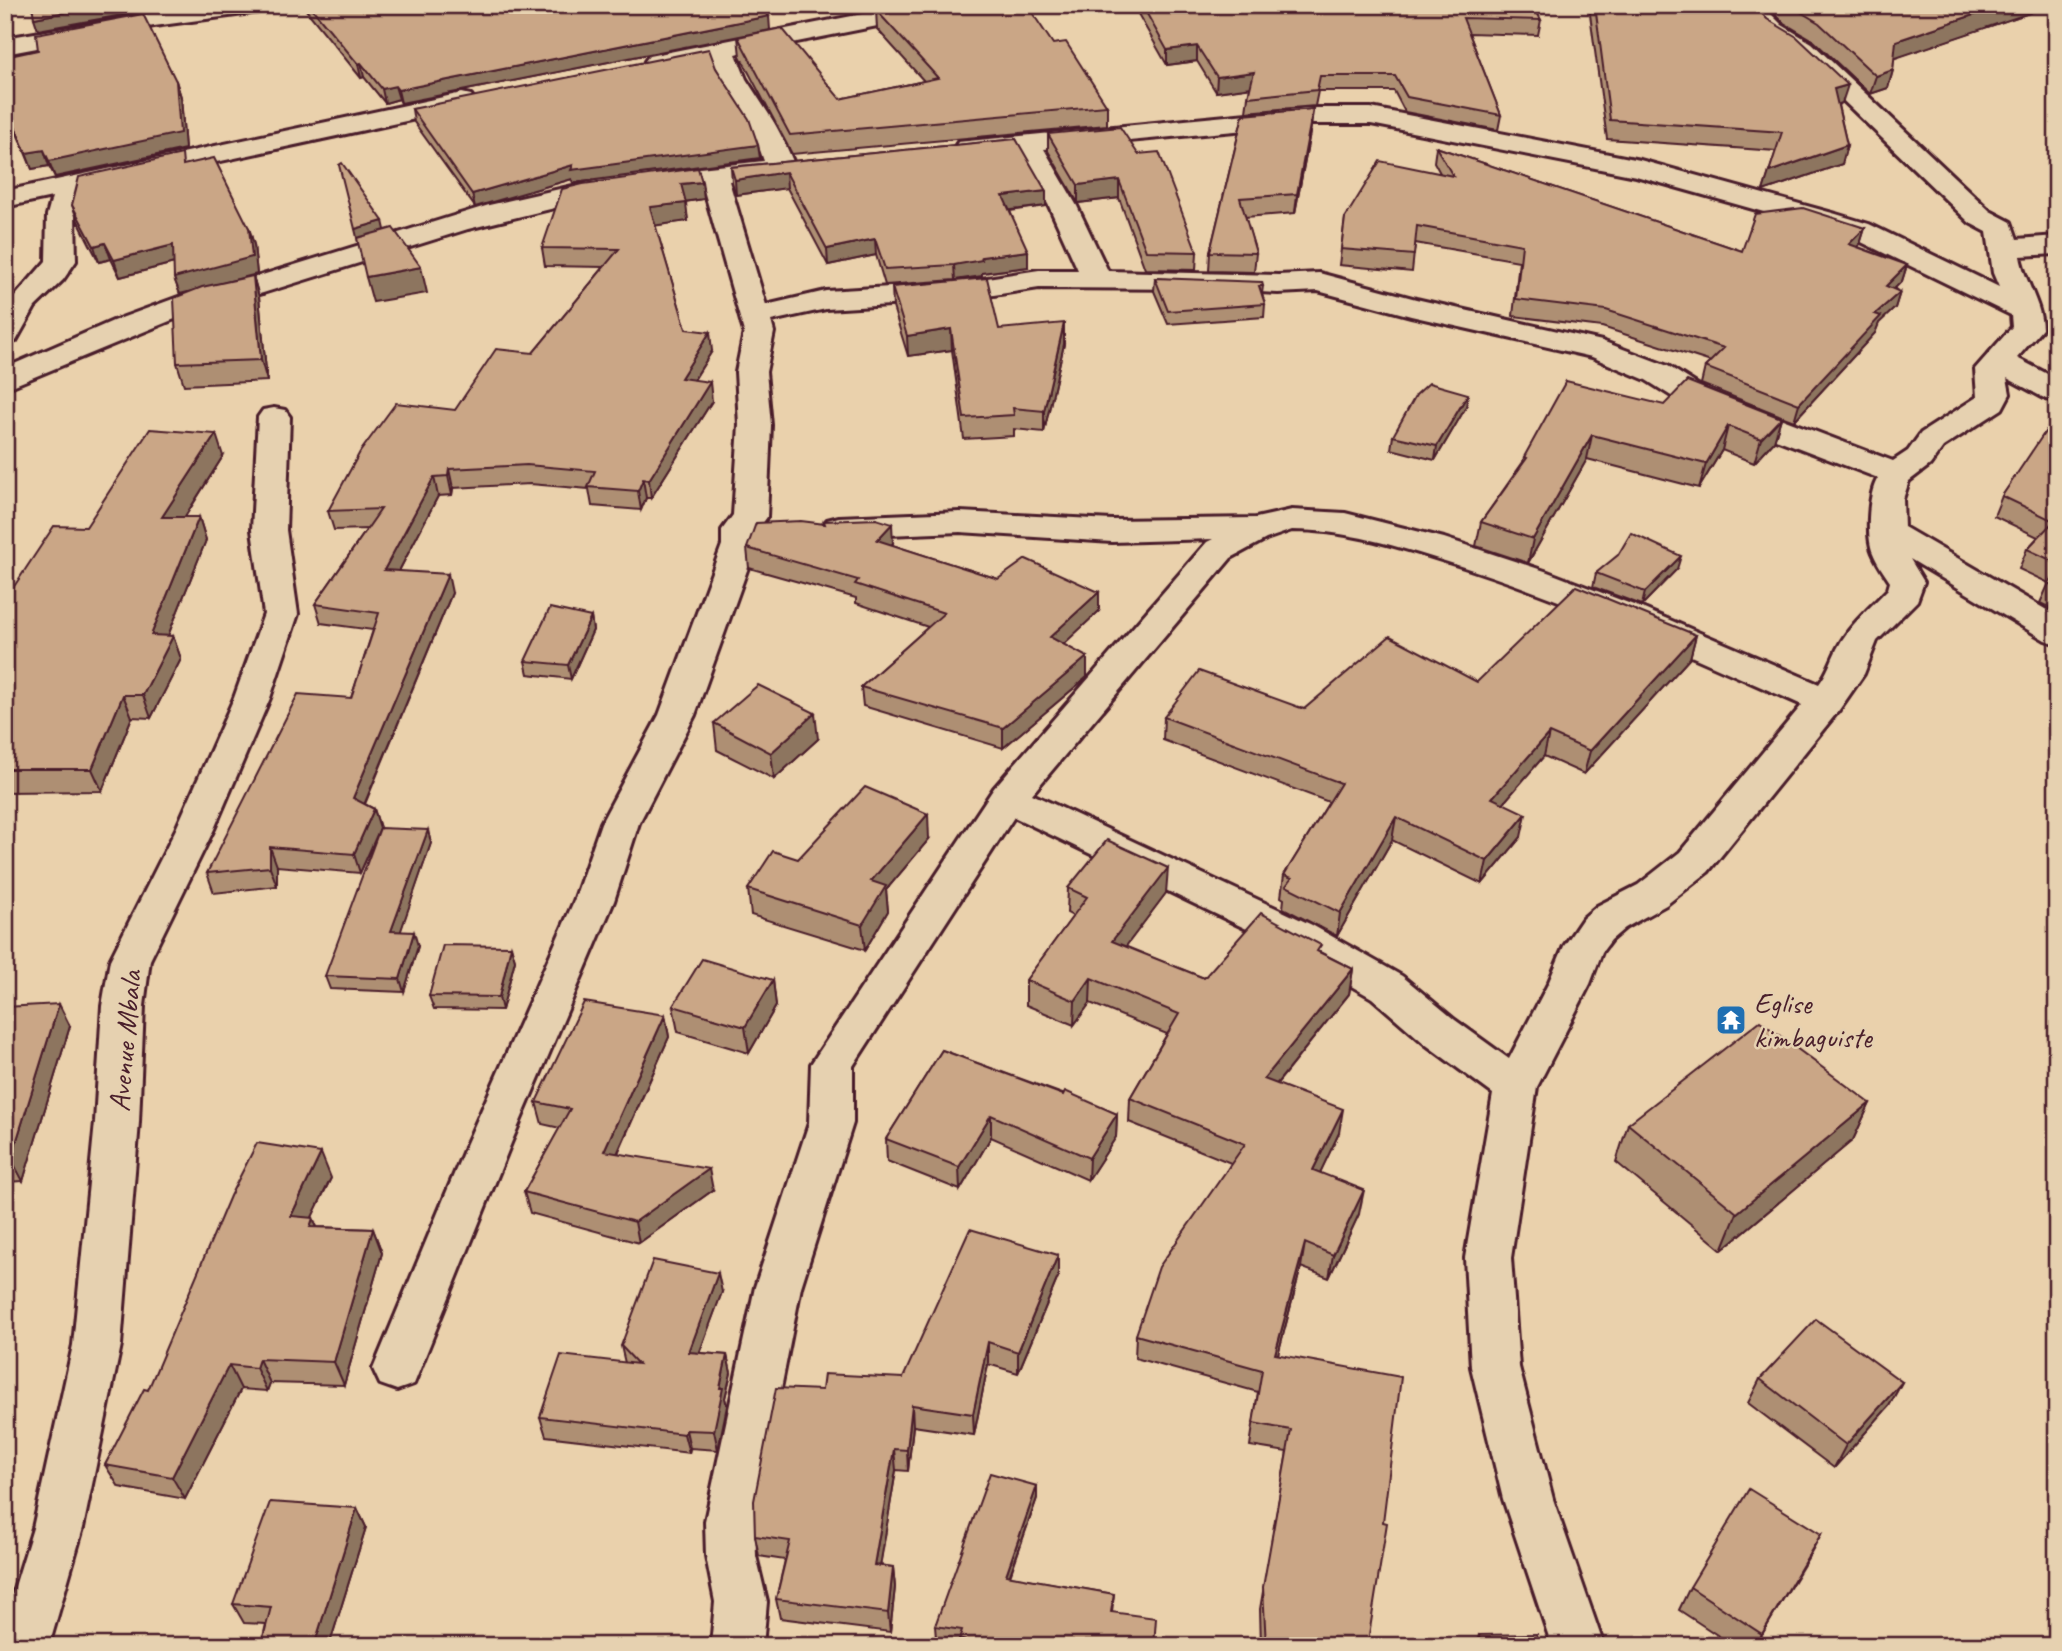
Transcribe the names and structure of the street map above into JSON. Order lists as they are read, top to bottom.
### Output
{
  "streets": {
    "street": ["Avenue Mbala"]
  },
  "places": {
    "temple": ["Eglise kimbaguiste"]
  }
}
